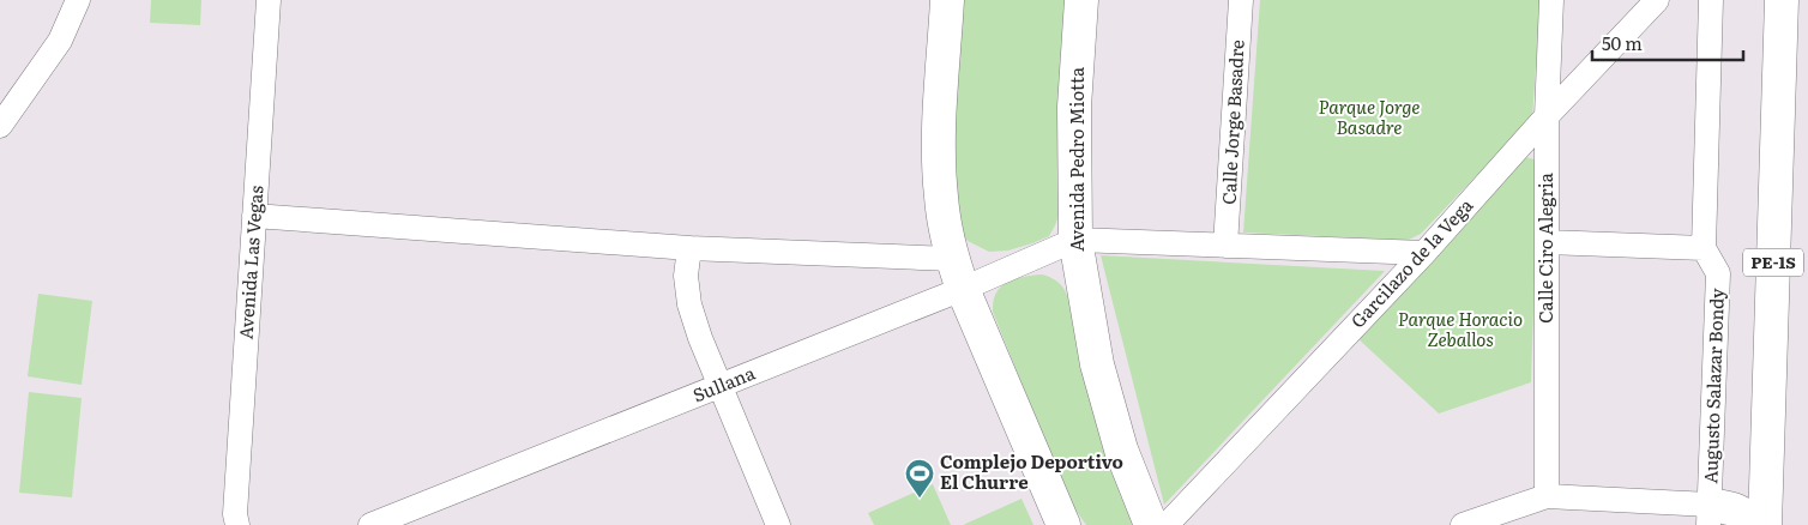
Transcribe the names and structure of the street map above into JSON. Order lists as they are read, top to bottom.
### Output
{
  "streets": {
    "main road": ["Avenida Pedro Miotta", "PE-1S"],
    "street": [
      "Calle Jorge Basadre",
      "Calle Ciro Alegria",
      "Avenida Las Vegas",
      "Garcilazo de la Vega",
      "Sullana",
      "Augusto Salazar Bondy"
    ]
  },
  "crossings": [
    ["Avenida Pedro Miotta", "Sullana"],
    ["Calle Ciro Alegria", "Garcilazo de la Vega"]
  ],
  "parks": ["Parque Jorge Basadre", "Parque Horacio Zeballos"],
  "places": {
    "sports": ["Complejo Deportivo El Churre"]
  },
  "scale_bar": "50 m"
}
